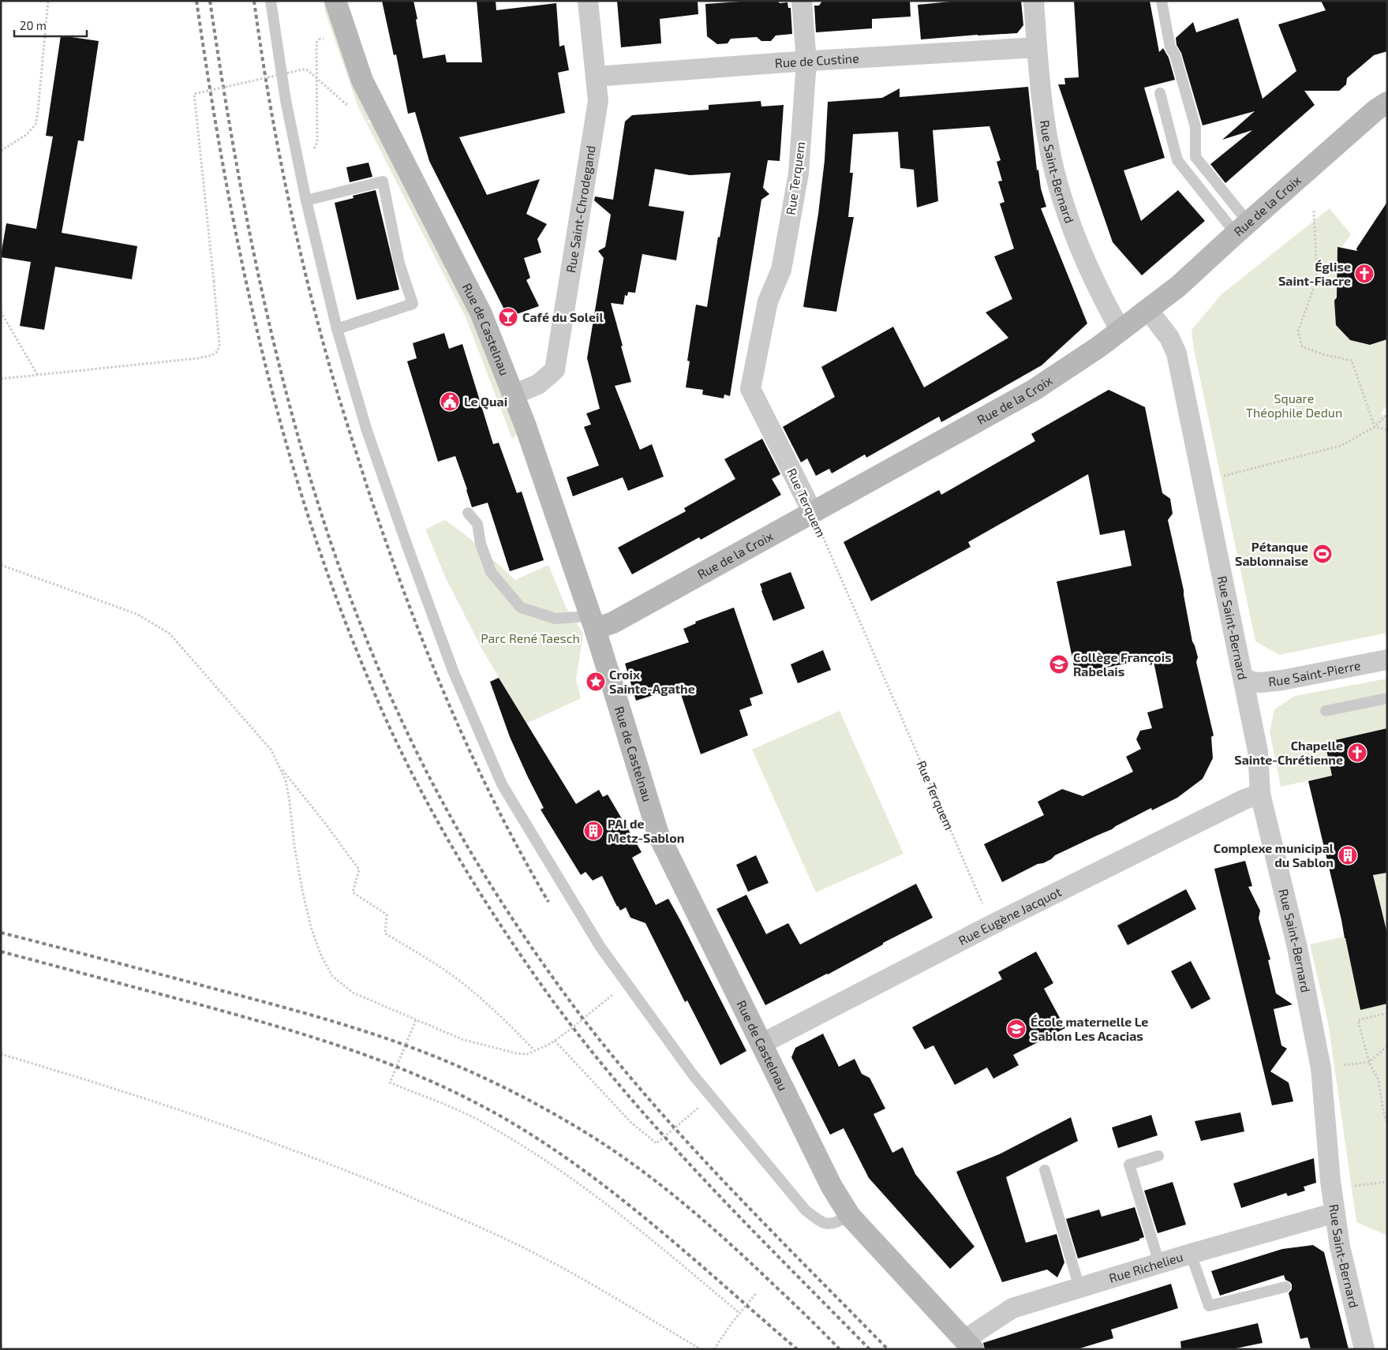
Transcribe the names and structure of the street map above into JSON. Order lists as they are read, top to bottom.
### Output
{
  "streets": {
    "street": [
      "Rue de Custine",
      "Rue Saint-Bernard",
      "Rue Terquem",
      "Rue de la Croix",
      "Rue Saint-Chrodegand",
      "Rue de Castelnau",
      "Rue Saint-Pierre",
      "Rue Eugène Jacquot",
      "Rue Richelieu"
    ]
  },
  "crossings": [
    ["Rue de Custine", "Rue Saint-Bernard"],
    ["Rue de Custine", "Rue Terquem"],
    ["Rue de Custine", "Rue Saint-Chrodegand"],
    ["Rue Saint-Bernard", "Rue de la Croix"],
    ["Rue Saint-Bernard", "Rue Saint-Pierre"],
    ["Rue Saint-Bernard", "Rue Eugène Jacquot"],
    ["Rue Saint-Bernard", "Rue Richelieu"],
    ["Rue Terquem", "Rue de la Croix"],
    ["Rue Terquem", "Rue Eugène Jacquot"],
    ["Rue de la Croix", "Rue de Castelnau"],
    ["Rue Saint-Chrodegand", "Rue de Castelnau"],
    ["Rue de Castelnau", "Rue Eugène Jacquot"],
    ["Rue de Castelnau", "Rue Richelieu"]
  ],
  "parks": ["Square Théophile Dedun", "Parc René Taesch"],
  "places": {
    "church": ["Église Saint-Fiacre", "Chapelle Sainte-Chrétienne"],
    "bar": ["Café du Soleil"],
    "public building": ["Le Quai"],
    "sports": ["Pétanque Sablonnaise"],
    "school or university": ["Collège François Rabelais", "École maternelle Le Sablon Les Acacias"],
    "place": ["Croix Sainte-Agathe"],
    "building": ["PAI de Metz-Sablon", "Complexe municipal du Sablon"]
  },
  "scale_bar": "20 m"
}
